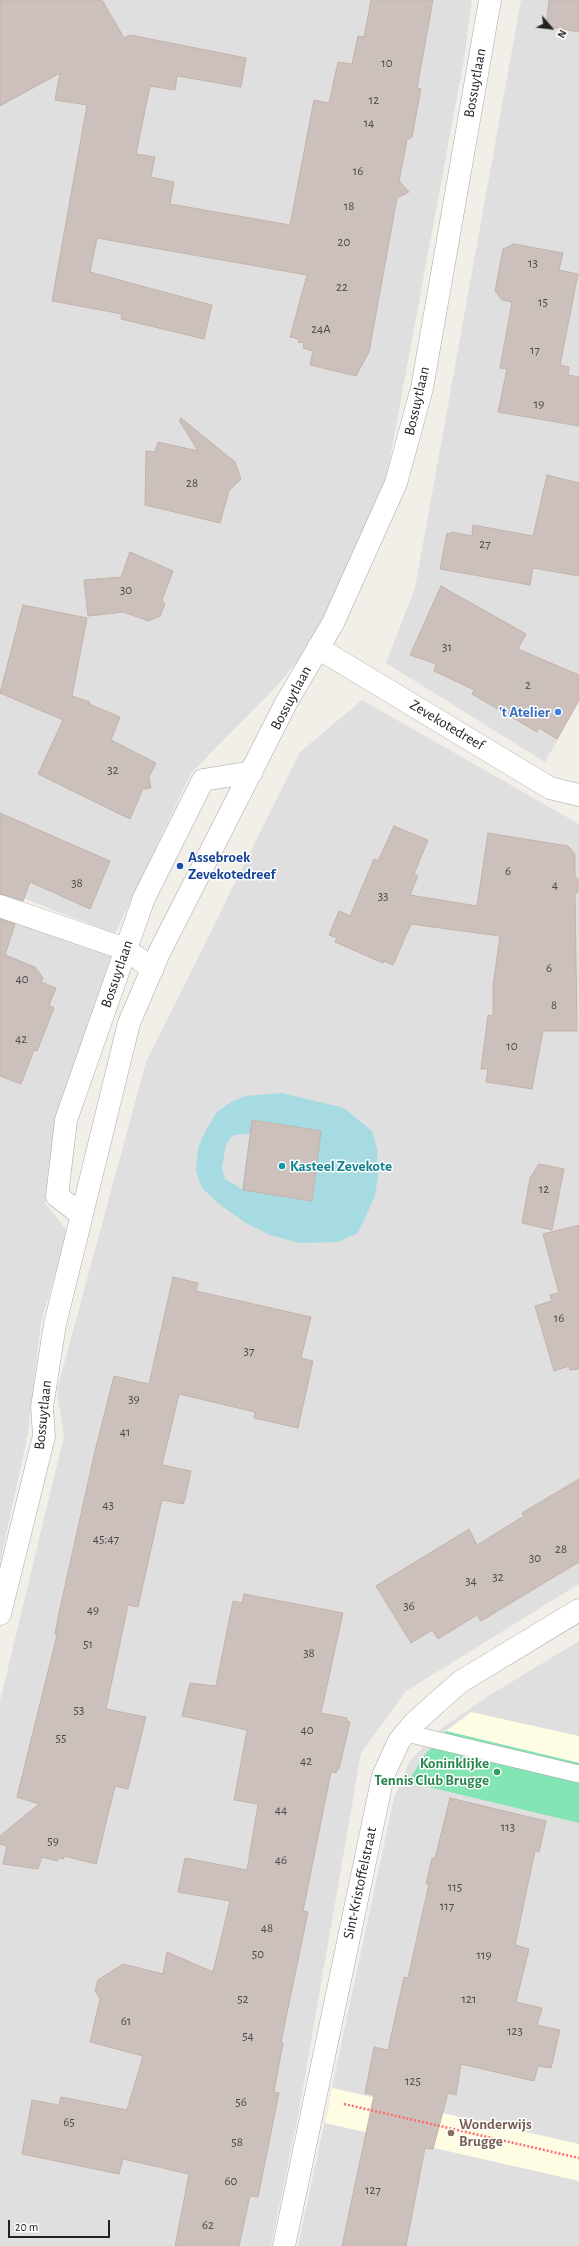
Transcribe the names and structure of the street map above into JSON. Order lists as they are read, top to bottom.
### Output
{
  "streets": {
    "street": ["Bossuytlaan", "Zevekotedreef", "Sint-Kristoffelstraat"]
  },
  "crossings": [
    ["Bossuytlaan", "Zevekotedreef"]
  ],
  "places": [
    "'t Atelier",
    "Assebroek Zevekotedreef",
    "Kasteel Zevekote",
    "Koninklijke Tennis Club Brugge",
    "Wonderwijs Brugge"
  ],
  "house_numbers": [
    "10",
    "12",
    "14",
    "16",
    "18",
    "20",
    "13",
    "22",
    "15",
    "24A",
    "17",
    "19",
    "28",
    "27",
    "30",
    "31",
    "2",
    "32",
    "6",
    "38",
    "4",
    "33",
    "6",
    "40",
    "8",
    "42",
    "10",
    "12",
    "16",
    "37",
    "39",
    "41",
    "43",
    "45;47",
    "28",
    "30",
    "32",
    "34",
    "36",
    "49",
    "51",
    "38",
    "53",
    "40",
    "55",
    "42",
    "44",
    "113",
    "59",
    "46",
    "115",
    "117",
    "48",
    "50",
    "119",
    "52",
    "121",
    "61",
    "123",
    "54",
    "125",
    "56",
    "65",
    "58",
    "60",
    "127",
    "62"
  ],
  "scale_bar": "20 m",
  "north": "bottom right"
}
